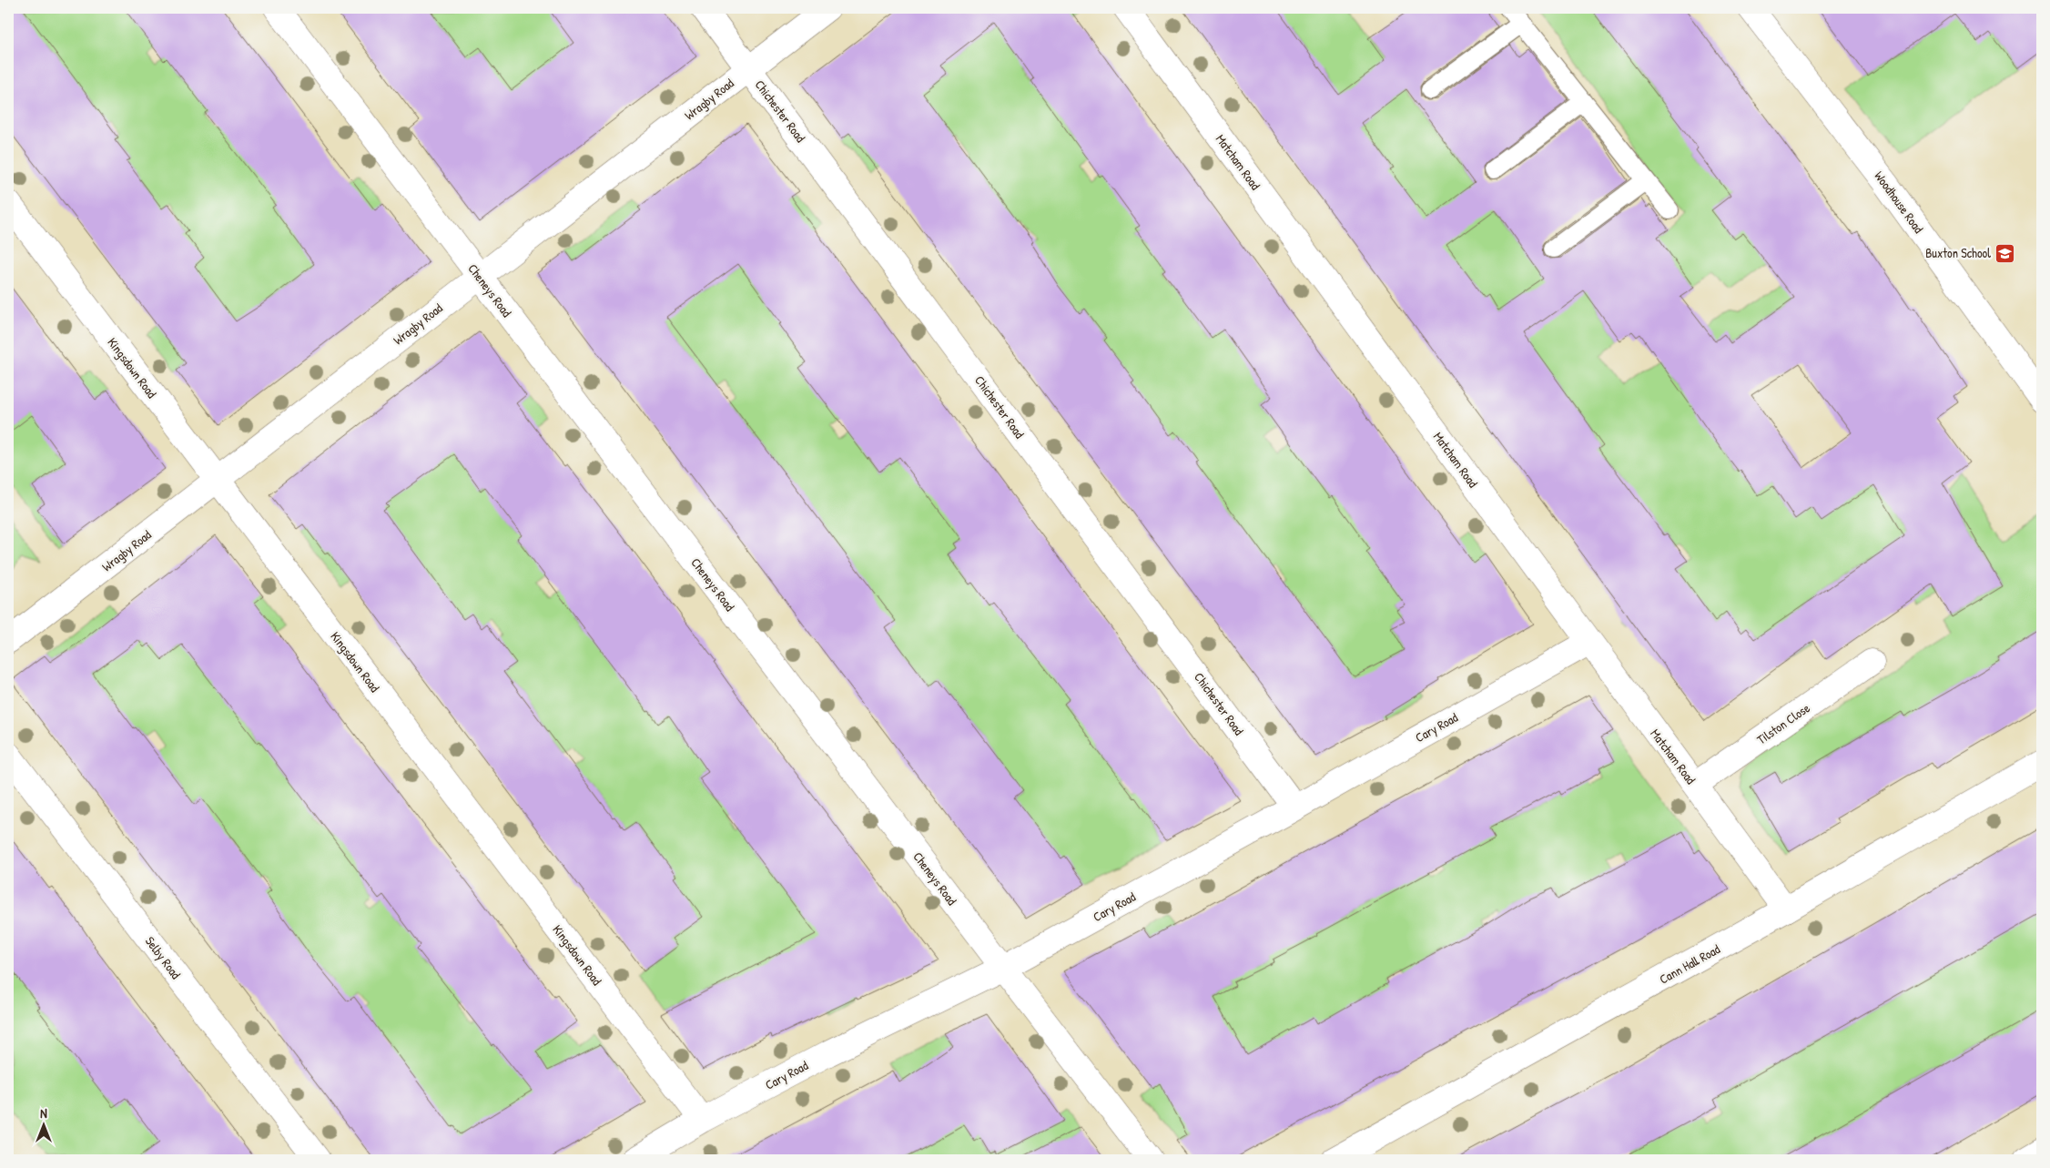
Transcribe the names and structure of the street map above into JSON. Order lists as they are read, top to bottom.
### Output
{
  "streets": {
    "street": [
      "Wragby Road",
      "Chichester Road",
      "Matcham Road",
      "Woodhouse Road",
      "Cheneys Road",
      "Kingsdown Road",
      "Tilston Close",
      "Cary Road",
      "Selby Road",
      "Cann Hall Road"
    ]
  },
  "crossings": [
    ["Wragby Road", "Chichester Road"],
    ["Wragby Road", "Cheneys Road"],
    ["Wragby Road", "Kingsdown Road"],
    ["Chichester Road", "Cary Road"],
    ["Matcham Road", "Tilston Close"],
    ["Matcham Road", "Cary Road"],
    ["Matcham Road", "Cann Hall Road"],
    ["Cheneys Road", "Cary Road"],
    ["Kingsdown Road", "Cary Road"]
  ],
  "places": {
    "school or university": ["Buxton School"]
  },
  "north": "top"
}
